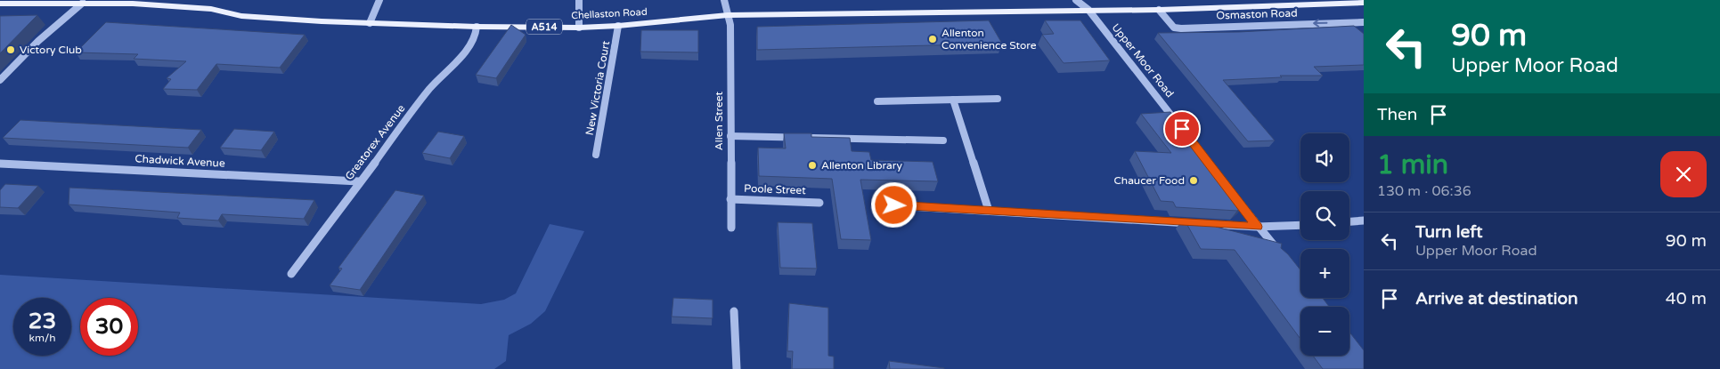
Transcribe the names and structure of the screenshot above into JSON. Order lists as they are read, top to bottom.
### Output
{
  "streets": {
    "main road": ["Chellaston Road", "Osmaston Road", "A514"],
    "street": [
      "Upper Moor Road",
      "New Victoria Court",
      "Allen Street",
      "Greatorex Avenue",
      "Chadwick Avenue",
      "Poole Street"
    ]
  },
  "crossings": [
    ["Chellaston Road", "Osmaston Road"],
    ["Chellaston Road", "Upper Moor Road"],
    ["Chellaston Road", "New Victoria Court"],
    ["Chellaston Road", "Allen Street"],
    ["Chellaston Road", "Greatorex Avenue"],
    ["Osmaston Road", "Upper Moor Road"],
    ["Allen Street", "Poole Street"],
    ["Greatorex Avenue", "Chadwick Avenue"]
  ],
  "places": [
    "Allenton Convenience Store",
    "Victory Club",
    "Allenton Library",
    "Chaucer Food"
  ],
  "page": {
    "turn": ["90 m", "Upper Moor Road"],
    "then": "Then",
    "map_buttons": ["+", "−"],
    "heading": ["1 min", "130 m · 06:36"],
    "list": [
      {
        "name": "Turn left",
        "note": "Upper Moor Road",
        "value": "90 m"
      },
      {
        "name": "Arrive at destination",
        "value": "40 m"
      }
    ],
    "speed": "23 km/h",
    "limit": "30"
  }
}
